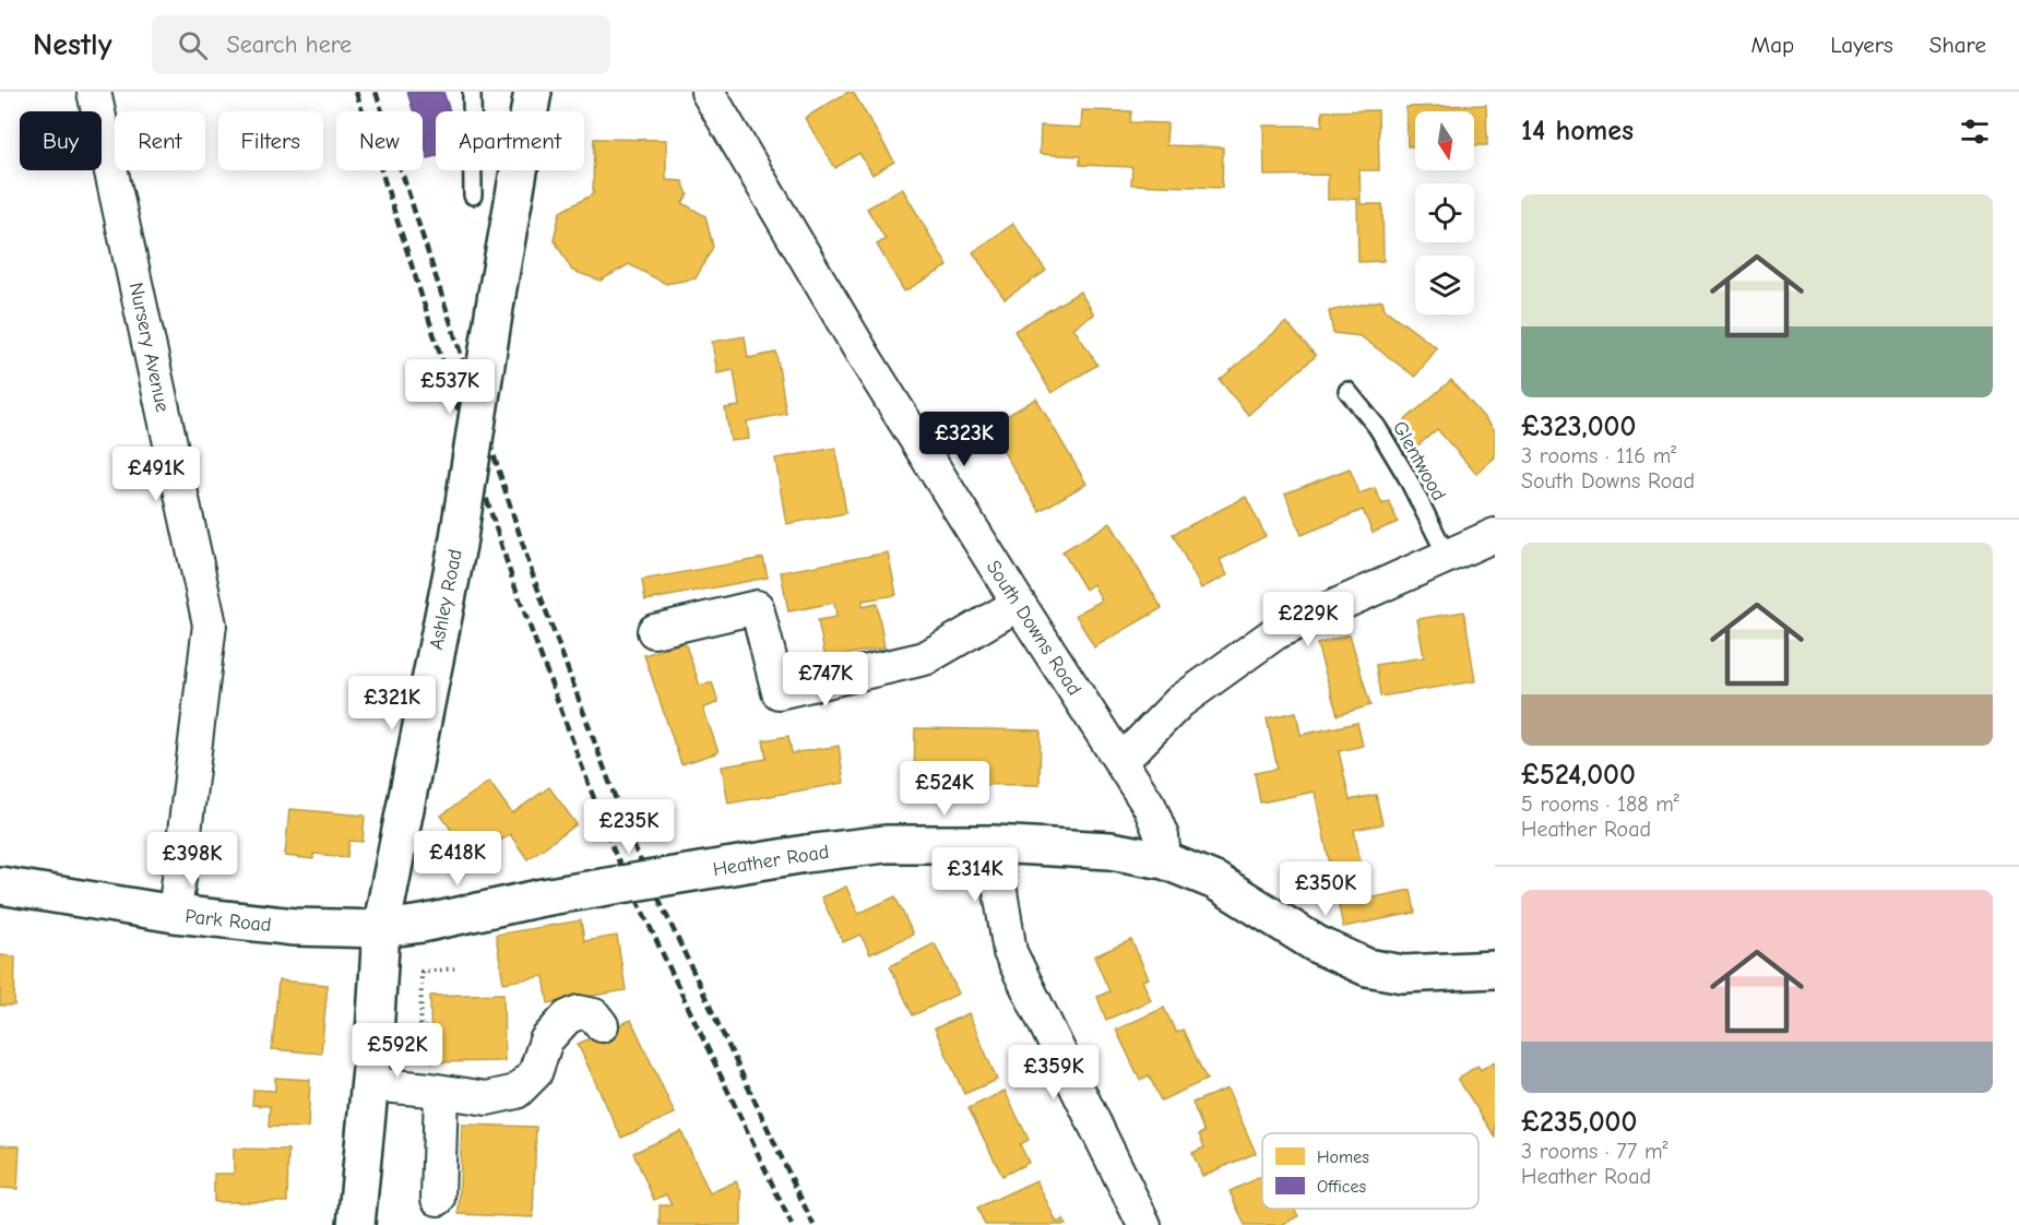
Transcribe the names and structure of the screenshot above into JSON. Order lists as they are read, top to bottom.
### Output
{
  "streets": {
    "main road": ["Ashley Road", "Heather Road", "Park Road"],
    "street": ["Nursery Avenue", "South Downs Road"],
    "lane": ["Glentwood"]
  },
  "crossings": [
    ["Nursery Avenue", "Park Road"],
    ["Ashley Road", "Heather Road"],
    ["Ashley Road", "Park Road"],
    ["South Downs Road", "Heather Road"],
    ["Heather Road", "Park Road"]
  ],
  "legend": ["Homes", "Offices"],
  "north": "bottom",
  "page": {
    "header": "Nestly",
    "search": "Search here",
    "nav": ["Map", "Layers", "Share"],
    "heading": "14 homes",
    "chip": [
      "Buy",
      "Rent",
      "Filters",
      "New",
      "Apartment"
    ],
    "list": [
      {
        "name": "£323,000",
        "note": "3 rooms · 116 m² · South Downs Road"
      },
      {
        "name": "£524,000",
        "note": "5 rooms · 188 m² · Heather Road"
      },
      {
        "name": "£235,000",
        "note": "3 rooms · 77 m² · Heather Road"
      }
    ],
    "price": [
      "£537K",
      "£323K",
      "£491K",
      "£229K",
      "£747K",
      "£321K",
      "£524K",
      "£235K",
      "£418K",
      "£398K",
      "£314K",
      "£350K",
      "£592K",
      "£359K"
    ]
  }
}
